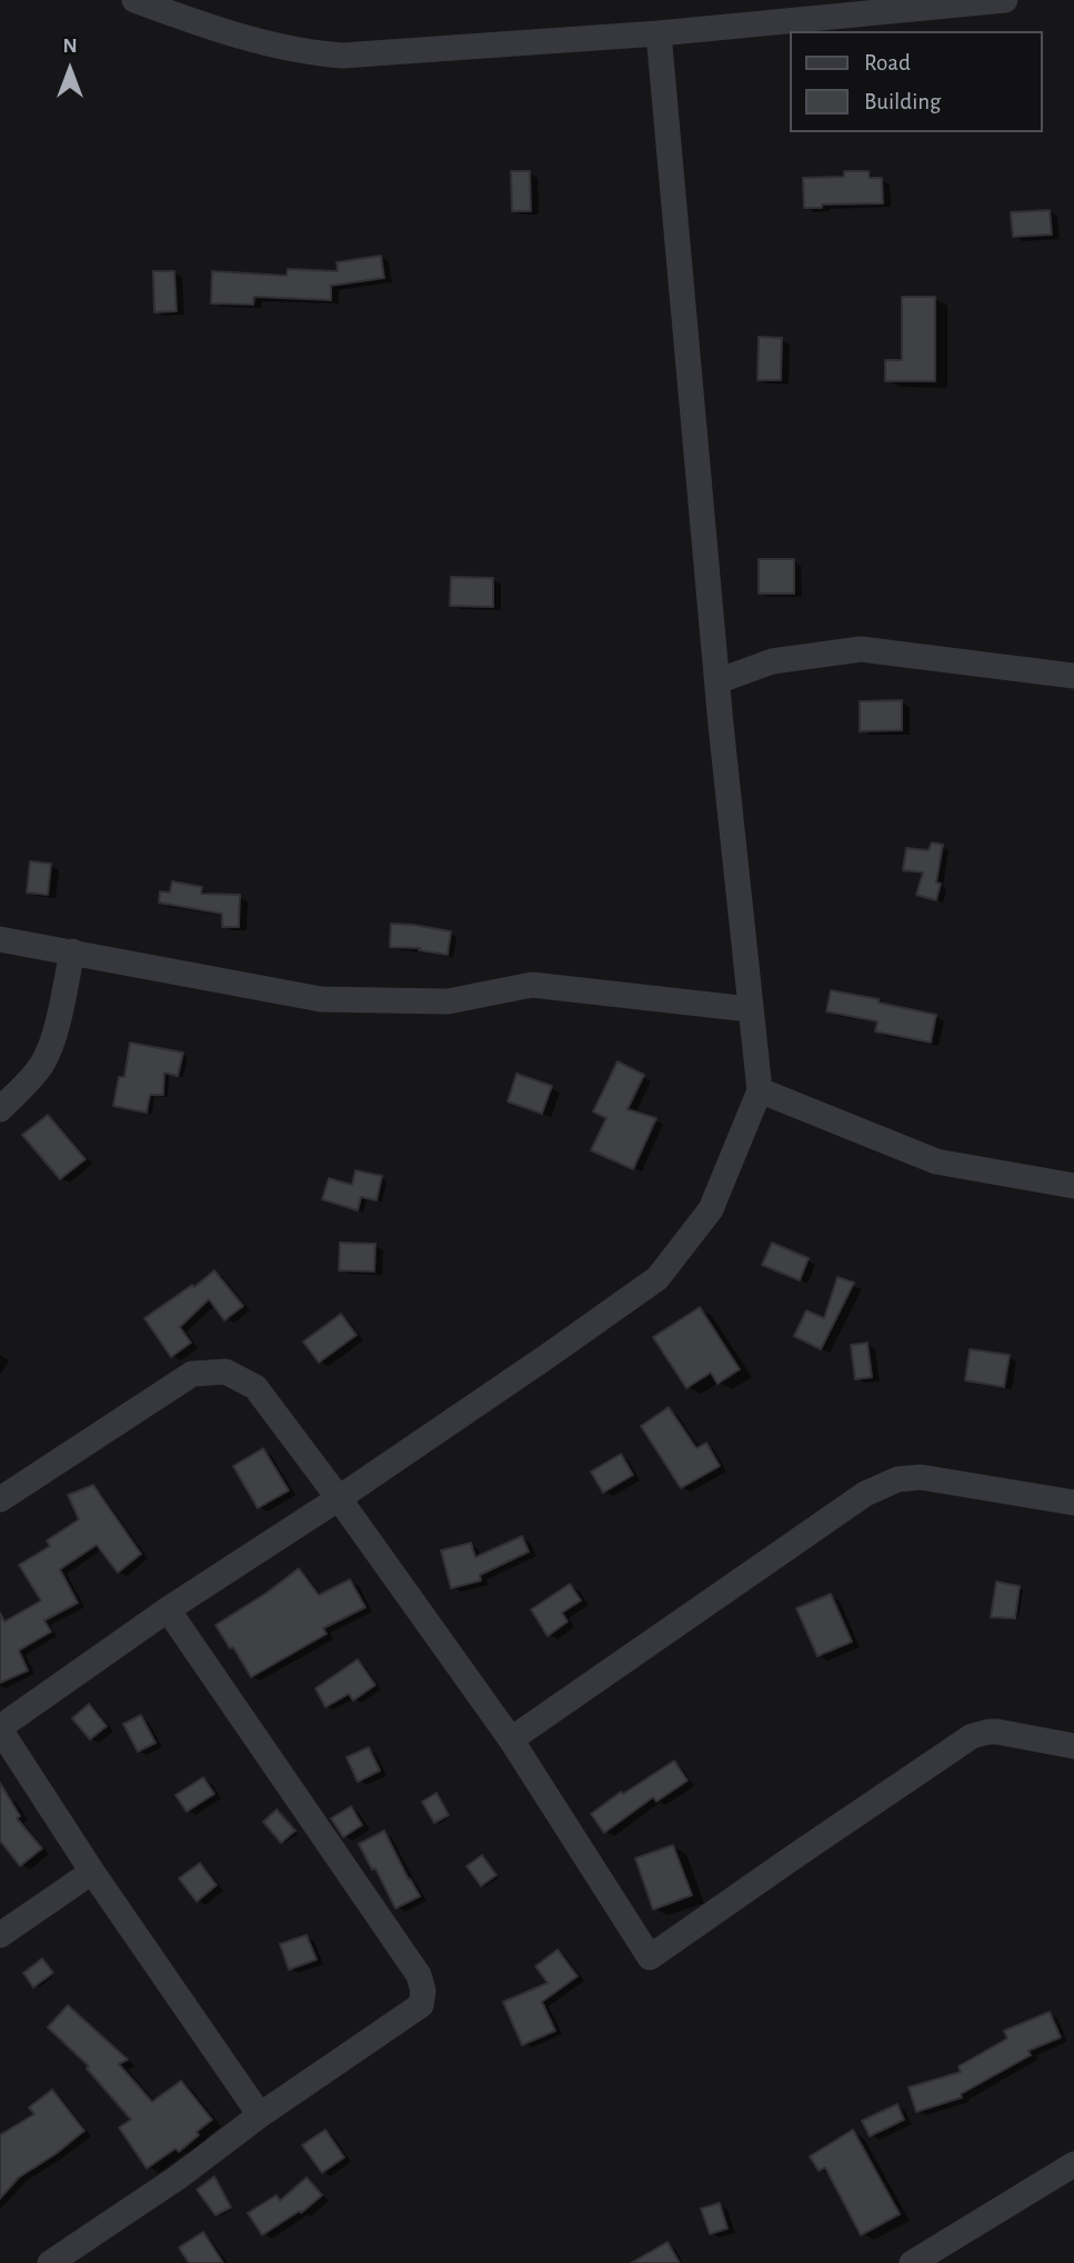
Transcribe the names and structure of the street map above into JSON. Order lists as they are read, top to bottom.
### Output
{
  "legend": ["Road", "Building"],
  "north": "top"
}
